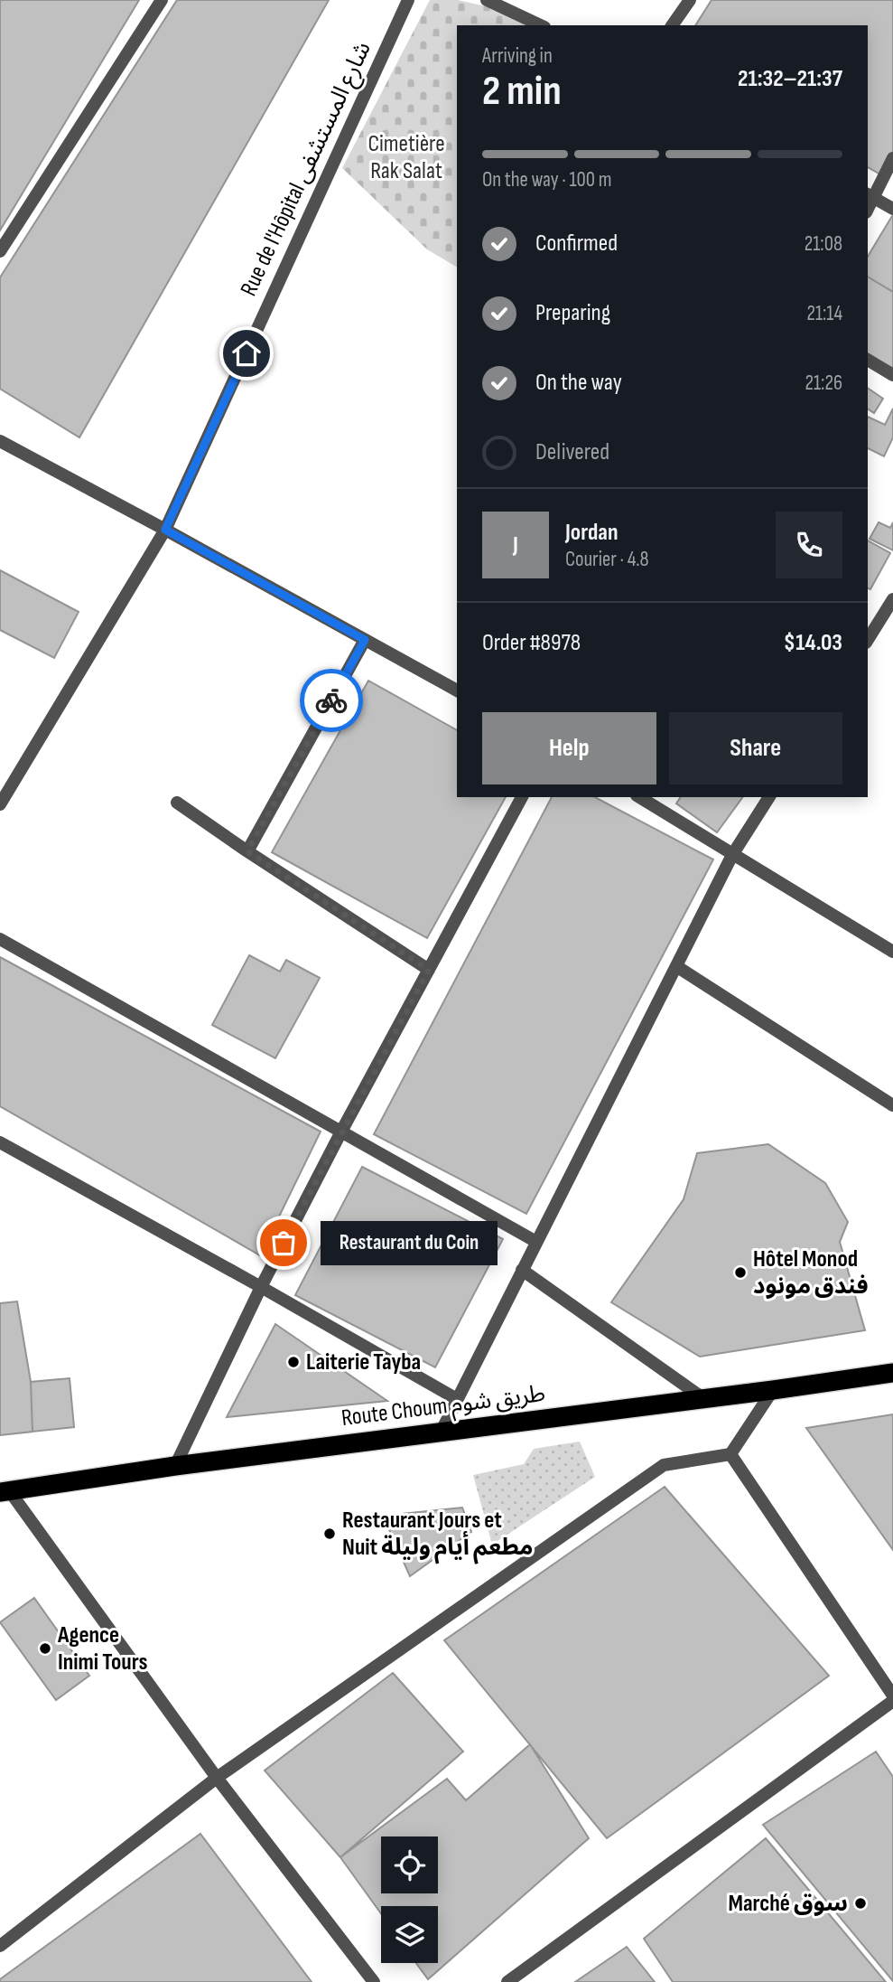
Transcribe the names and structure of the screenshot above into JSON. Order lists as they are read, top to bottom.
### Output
{
  "streets": {
    "highway": ["Route Choum طريق شوم"],
    "street": ["Rue de l'Hôpital شارع المستشفى"]
  },
  "parks": ["Cimetière Rak Salat"],
  "places": [
    "Restaurant du Coin",
    "Hôtel Monod فندق مونود",
    "Laiterie Tayba",
    "Restaurant Jours et Nuit مطعم أيام وليلة",
    "Agence Inimi Tours",
    "Marché سوق"
  ],
  "page": {
    "heading": ["2 min", "Arriving in", "21:32–21:37"],
    "panel": [
      "Jordan",
      "Courier · 4.8",
      "Order #8978",
      "$14.03"
    ],
    "bar": "On the way · 100 m",
    "list": [
      ["Confirmed", "21:08"],
      ["Preparing", "21:14"],
      ["On the way", "21:26"],
      "Delivered"
    ],
    "round": "J",
    "buttons": ["Help", "Share"],
    "bubble": "Restaurant du Coin"
  }
}
